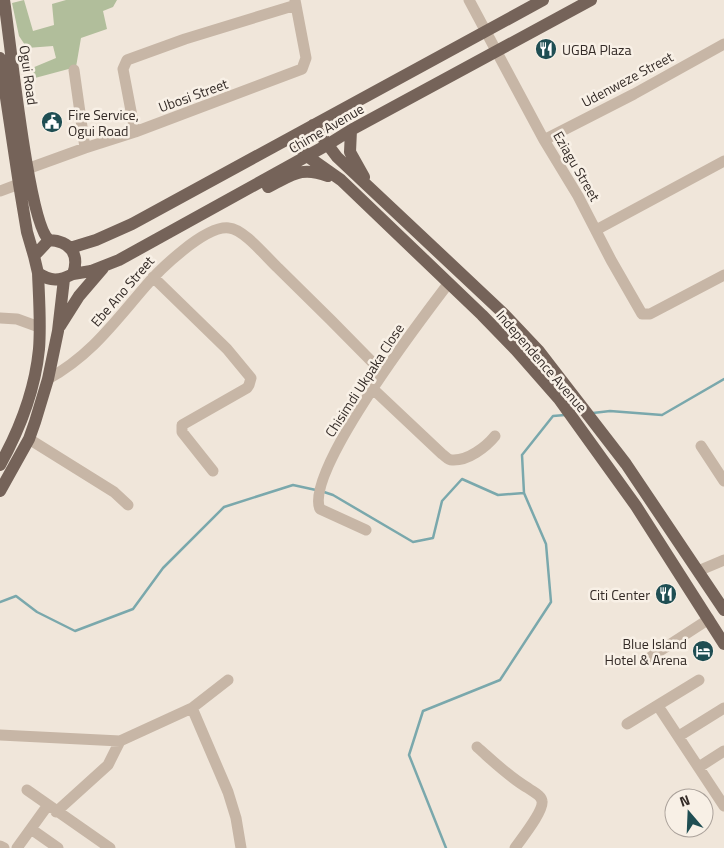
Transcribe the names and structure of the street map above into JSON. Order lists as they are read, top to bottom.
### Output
{
  "streets": {
    "main road": ["Ogui Road", "Chime Avenue", "Independence Avenue"],
    "street": [
      "Udenweze Street",
      "Ubosi Street",
      "Eziagu Street",
      "Ebe Ano Street",
      "Chisimdi Ukpaka Close"
    ]
  },
  "crossings": [
    ["Ogui Road", "Ubosi Street"],
    ["Ogui Road", "Chime Avenue"],
    ["Udenweze Street", "Eziagu Street"],
    ["Chime Avenue", "Eziagu Street"],
    ["Chime Avenue", "Independence Avenue"],
    ["Ebe Ano Street", "Chisimdi Ukpaka Close"],
    ["Independence Avenue", "Chisimdi Ukpaka Close"]
  ],
  "places": {
    "restaurant": ["UGBA Plaza", "Citi Center"],
    "public building": ["Fire Service, Ogui Road"],
    "hotel": ["Blue Island Hotel & Arena"]
  },
  "north": "top"
}
